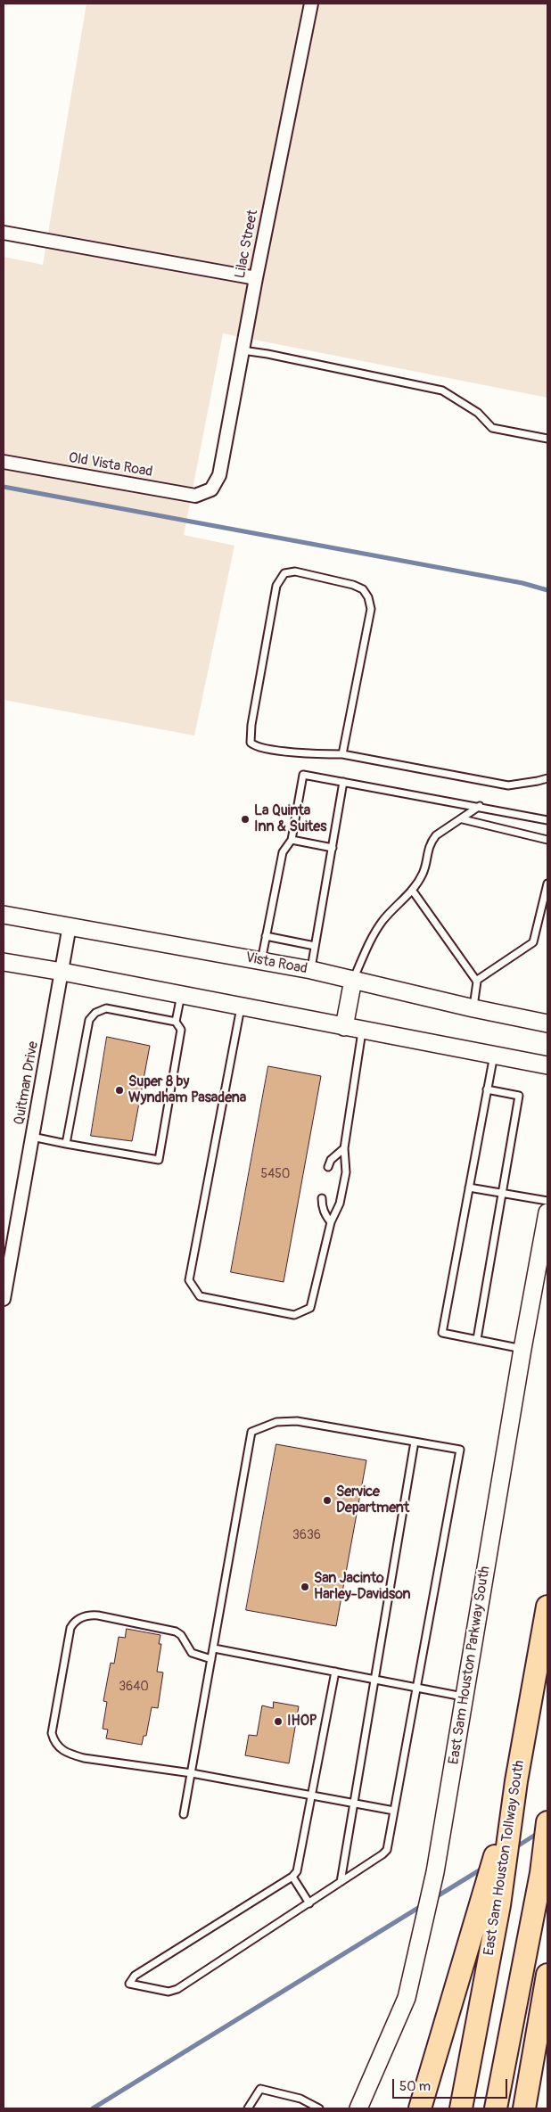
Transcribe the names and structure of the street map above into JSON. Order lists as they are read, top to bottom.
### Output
{
  "streets": {
    "highway": ["East Sam Houston Tollway South"],
    "street": [
      "Lilac Street",
      "Old Vista Road",
      "Vista Road",
      "Quitman Drive",
      "East Sam Houston Parkway South"
    ]
  },
  "crossings": [
    ["Lilac Street", "Old Vista Road"],
    ["Vista Road", "Quitman Drive"]
  ],
  "places": [
    "La Quinta Inn & Suites",
    "Super 8 by Wyndham Pasadena",
    "Service Department",
    "San Jacinto Harley-Davidson",
    "IHOP"
  ],
  "house_numbers": ["5450", "3636", "3640"],
  "scale_bar": "50 m"
}
